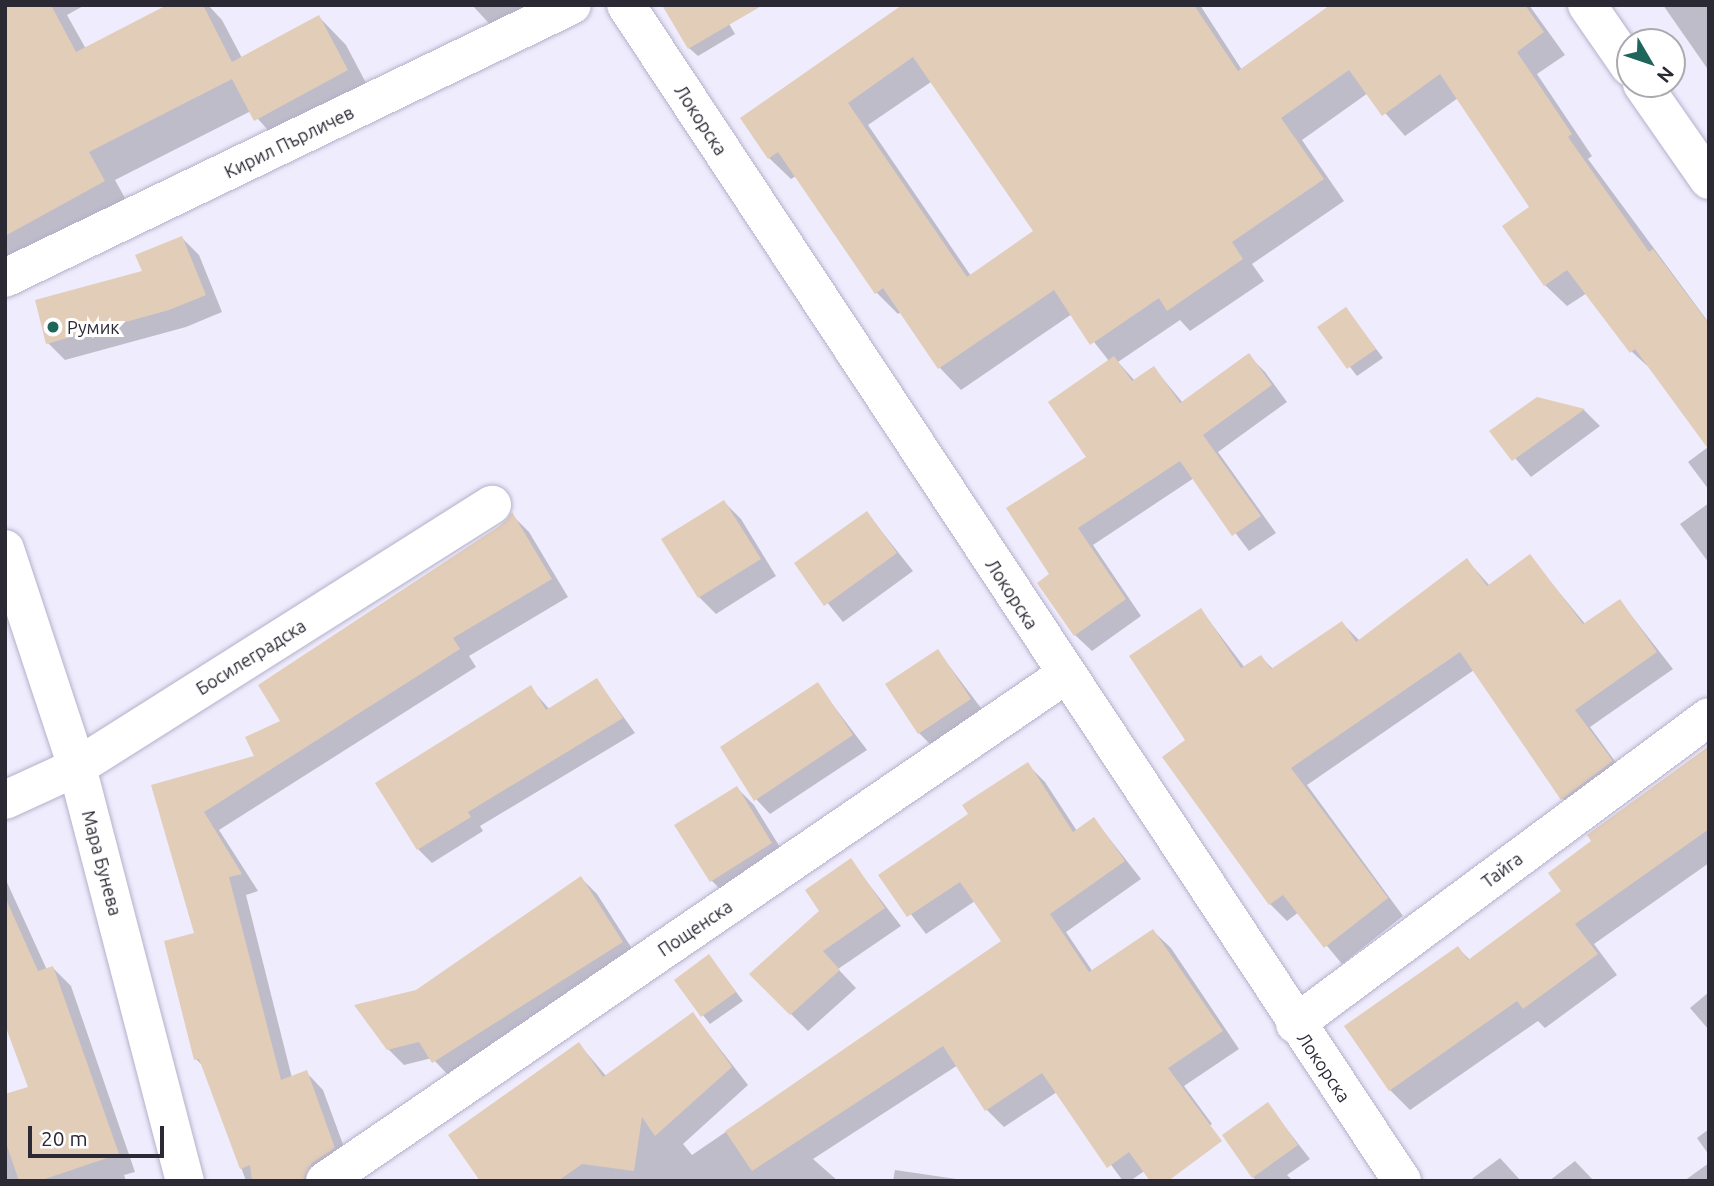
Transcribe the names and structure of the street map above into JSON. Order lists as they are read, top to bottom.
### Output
{
  "streets": {
    "street": [
      "Локорска",
      "Кирил Пърличев",
      "Босилеградска",
      "Мара Бунева",
      "Тайга",
      "Пощенска"
    ]
  },
  "crossings": [
    ["Локорска", "Тайга"],
    ["Локорска", "Пощенска"],
    ["Босилеградска", "Мара Бунева"]
  ],
  "places": ["Румик"],
  "scale_bar": "20 m",
  "north": "bottom right"
}
